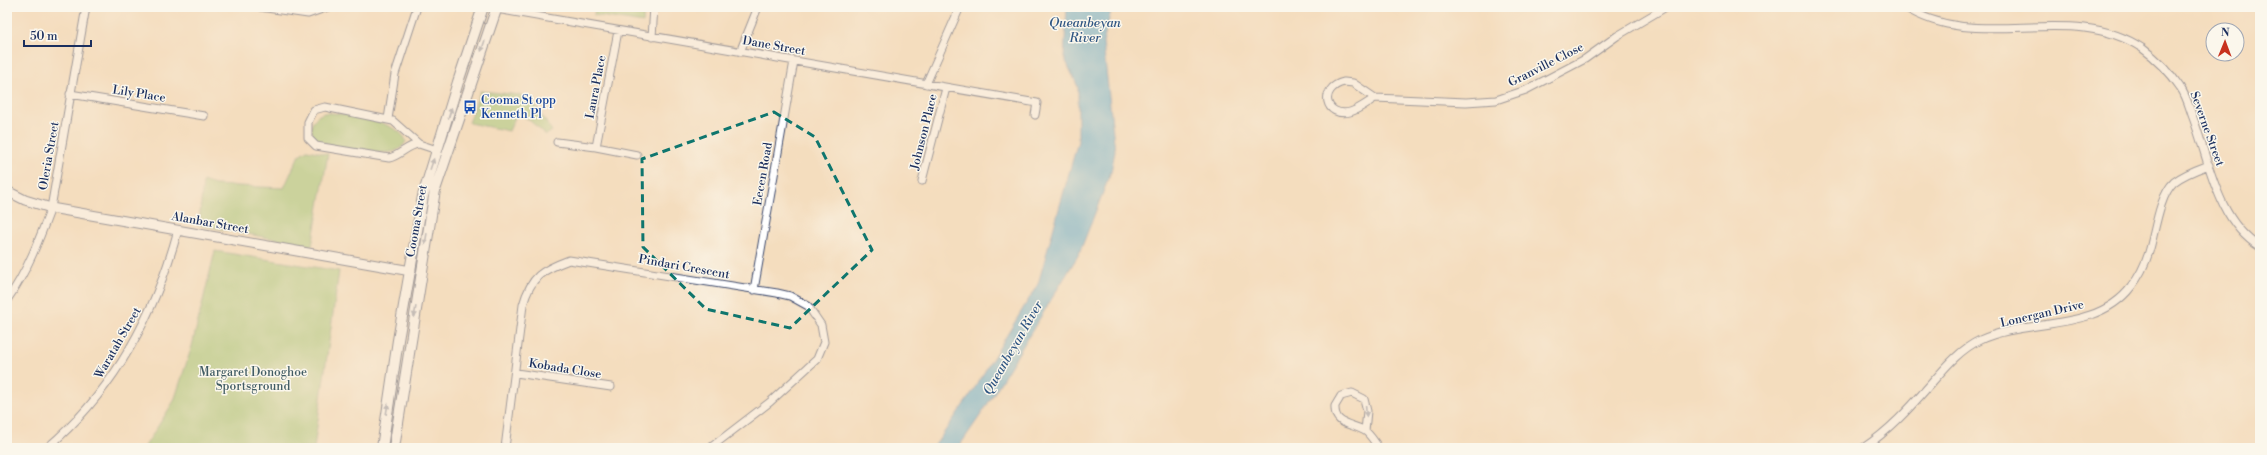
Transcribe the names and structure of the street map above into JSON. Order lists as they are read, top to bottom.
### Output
{
  "streets": {
    "main road": ["Cooma Street"],
    "street": [
      "Dane Street",
      "Granville Close",
      "Laura Place",
      "Lily Place",
      "Severne Street",
      "Johnson Place",
      "Oleria Street",
      "Eecen Road",
      "Alanbar Street",
      "Pindari Crescent",
      "Lonergan Drive",
      "Waratah Street",
      "Kobada Close"
    ]
  },
  "crossings": [
    ["Dane Street", "Laura Place"],
    ["Dane Street", "Johnson Place"],
    ["Dane Street", "Eecen Road"],
    ["Dane Street", "Cooma Street"],
    ["Lily Place", "Oleria Street"],
    ["Severne Street", "Lonergan Drive"],
    ["Oleria Street", "Alanbar Street"],
    ["Eecen Road", "Pindari Crescent"],
    ["Cooma Street", "Alanbar Street"],
    ["Alanbar Street", "Waratah Street"],
    ["Pindari Crescent", "Kobada Close"]
  ],
  "water": ["Queanbeyan River"],
  "parks": ["Margaret Donoghoe Sportsground"],
  "places": {
    "bus stop": ["Cooma St opp Kenneth Pl"]
  },
  "scale_bar": "50 m",
  "north": "top"
}
